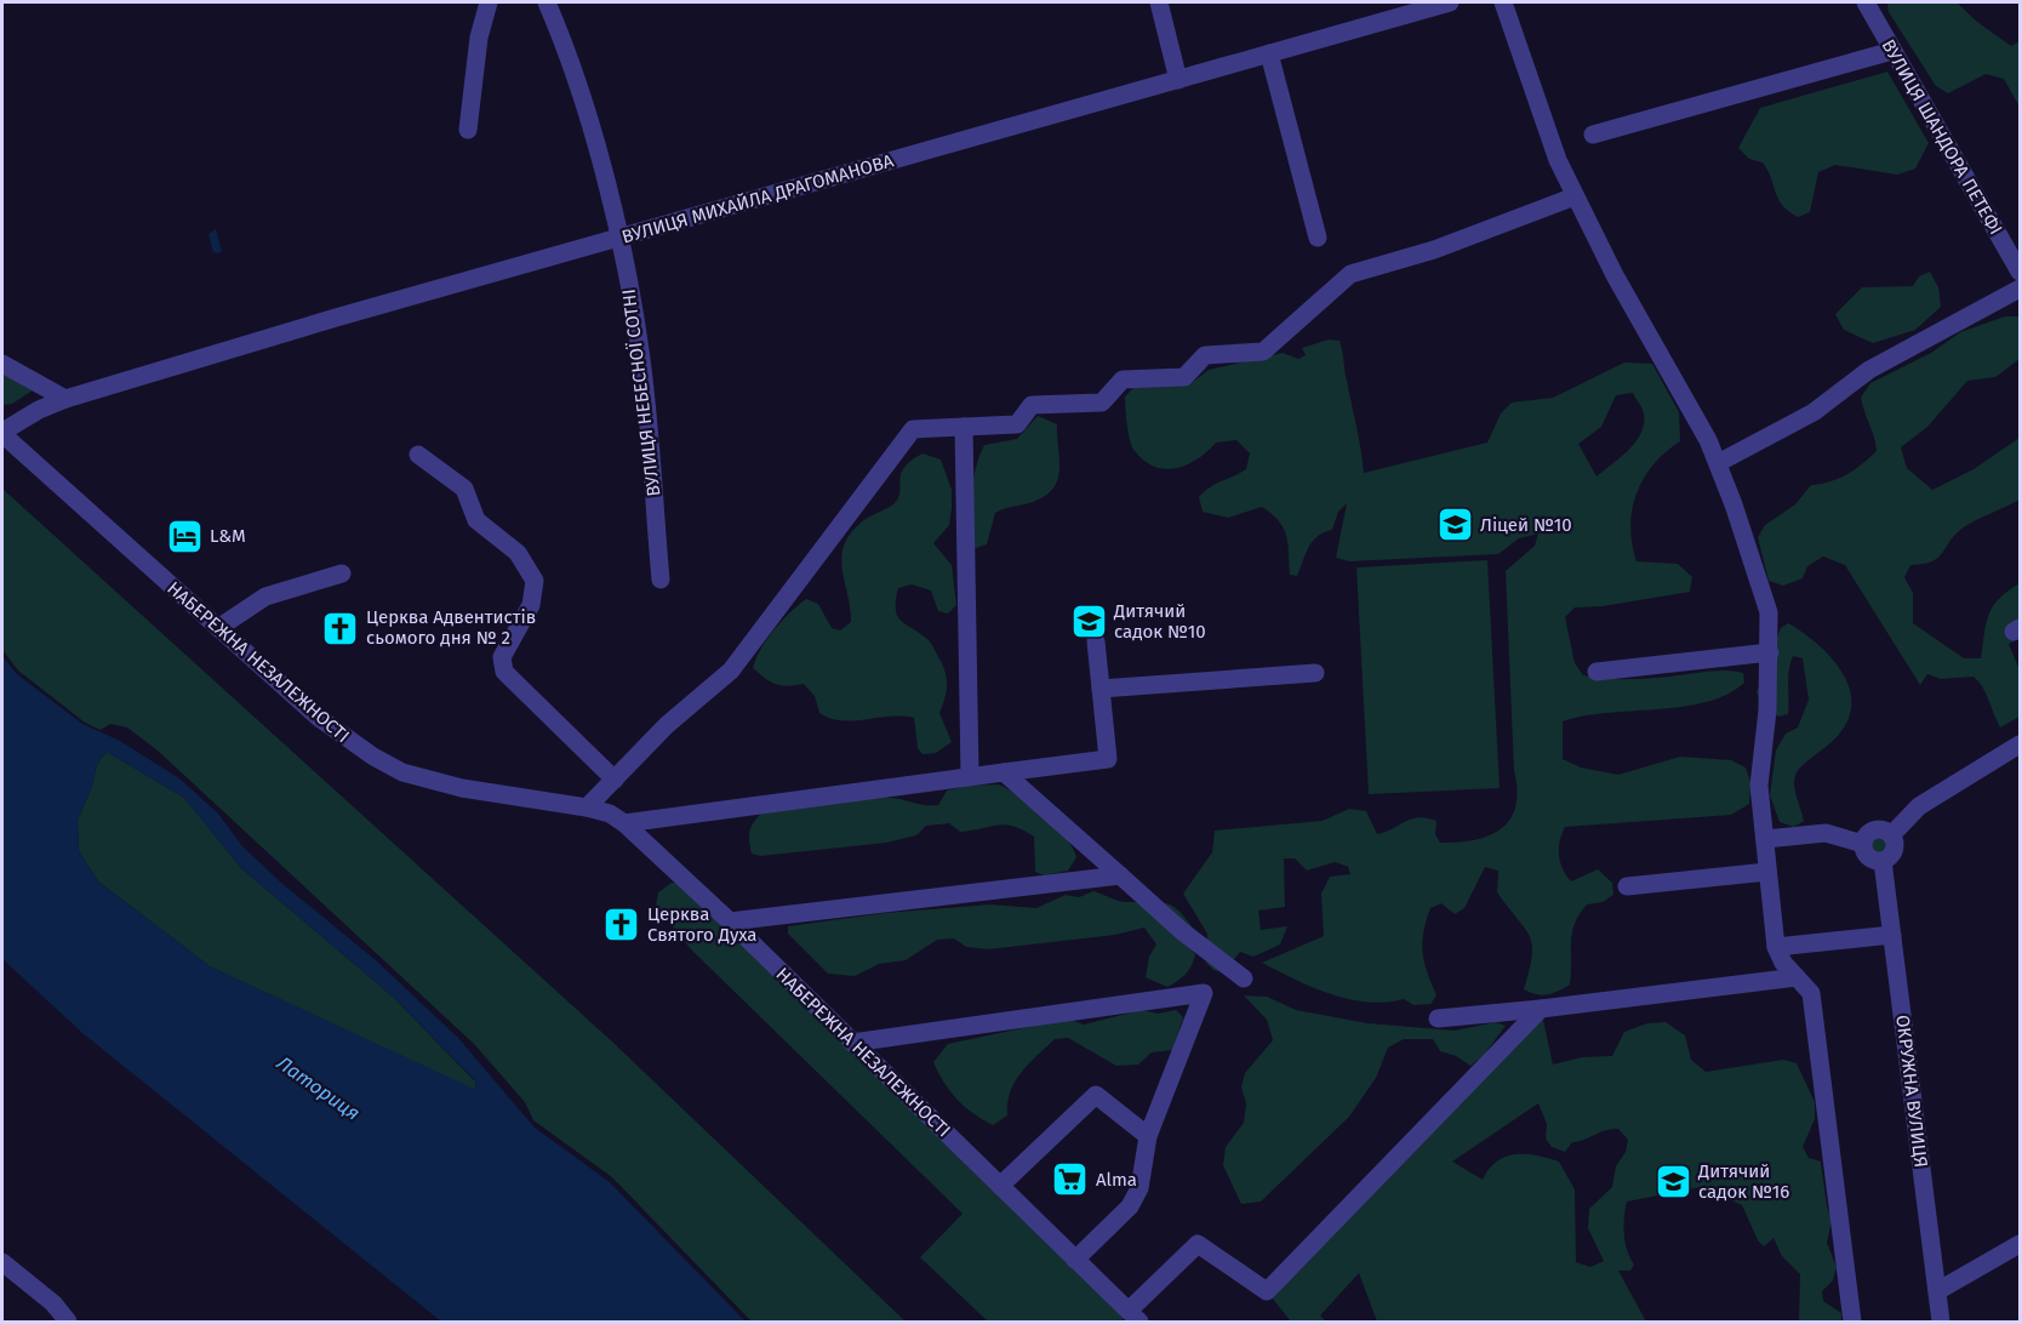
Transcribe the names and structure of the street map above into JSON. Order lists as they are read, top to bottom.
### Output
{
  "streets": {
    "street": [
      "ВУЛИЦЯ ШАНДОРА ПЕТЕФІ",
      "ВУЛИЦЯ МИХАЙЛА ДРАГОМАНОВА",
      "ВУЛИЦЯ НЕБЕСНОЇ СОТНІ",
      "НАБЕРЕЖНА НЕЗАЛЕЖНОСТІ",
      "ОКРУЖНА ВУЛИЦЯ"
    ]
  },
  "crossings": [
    ["ВУЛИЦЯ МИХАЙЛА ДРАГОМАНОВА", "ВУЛИЦЯ НЕБЕСНОЇ СОТНІ"],
    ["ВУЛИЦЯ МИХАЙЛА ДРАГОМАНОВА", "НАБЕРЕЖНА НЕЗАЛЕЖНОСТІ"]
  ],
  "water": ["Латориця"],
  "places": {
    "school or university": ["Ліцей №10", "Дитячий садок №10", "Дитячий садок №16"],
    "hotel": ["L&M"],
    "church": ["Церква Адвентистів сьомого дня № 2", "Церква Святого Духа"],
    "supermarket": ["Alma"]
  }
}
